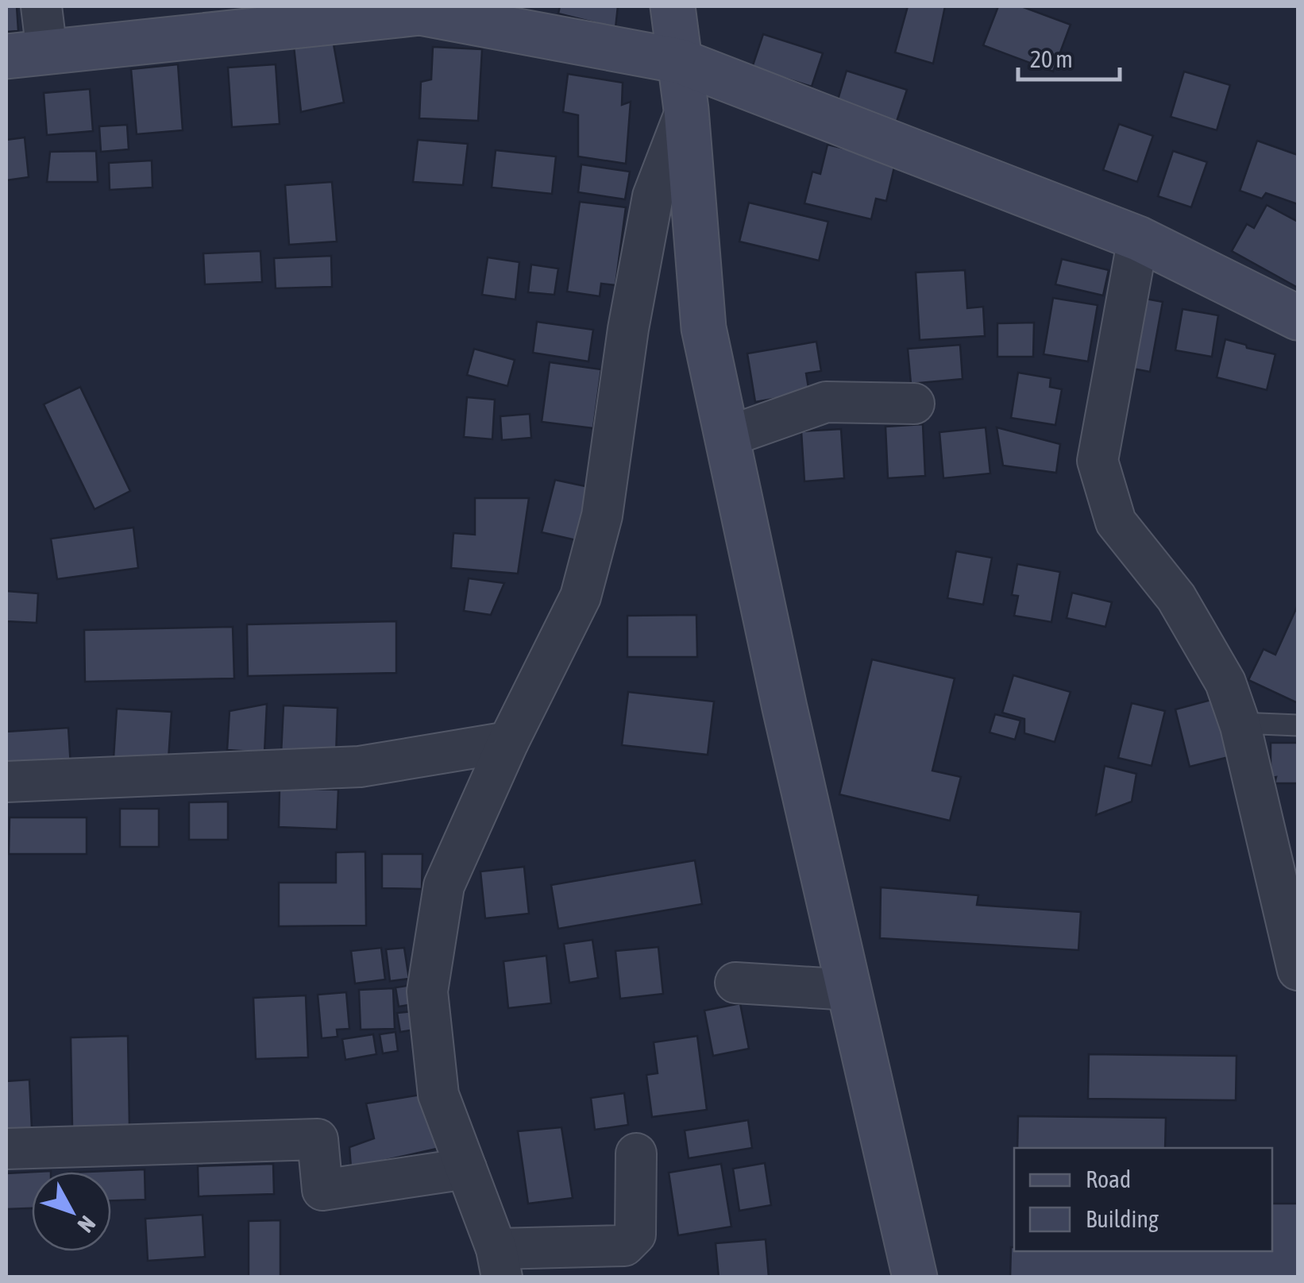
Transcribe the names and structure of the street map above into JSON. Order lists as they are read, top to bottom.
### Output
{
  "legend": ["Road", "Building"],
  "scale_bar": "20 m",
  "north": "bottom right"
}
